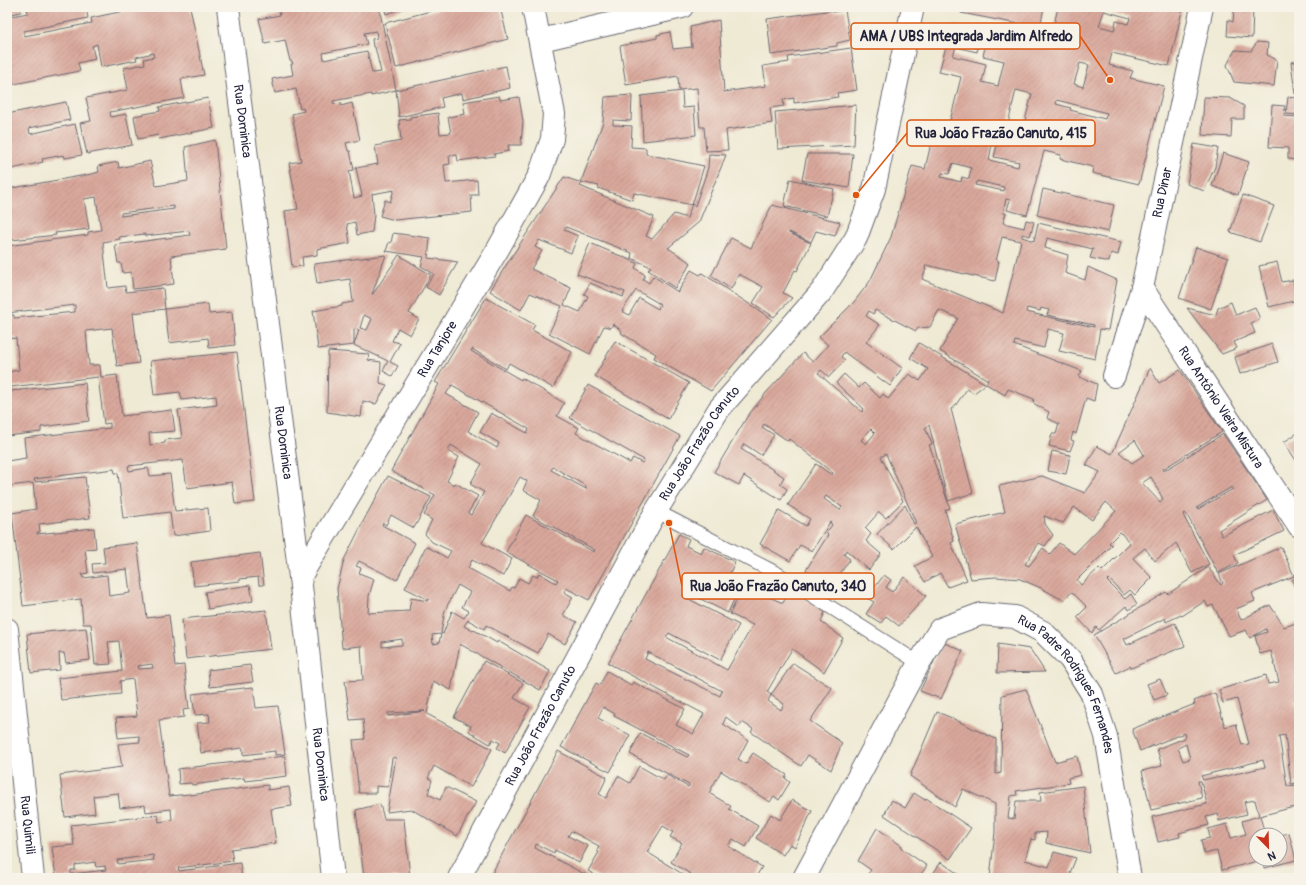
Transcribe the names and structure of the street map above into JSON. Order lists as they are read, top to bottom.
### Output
{
  "streets": {
    "street": [
      "Rua Dominica",
      "Rua Dinar",
      "Rua Tanjore",
      "Rua Antônio Vieira Mistura",
      "Rua João Frazão Canuto",
      "Rua Padre Rodrigues Fernandes",
      "Rua Quimili"
    ]
  },
  "crossings": [
    ["Rua Dominica", "Rua Tanjore"],
    ["Rua Dinar", "Rua Antônio Vieira Mistura"]
  ],
  "places": ["AMA / UBS Integrada Jardim Alfredo", "Rua João Frazão Canuto, 415", "Rua João Frazão Canuto, 340"],
  "north": "bottom right"
}
